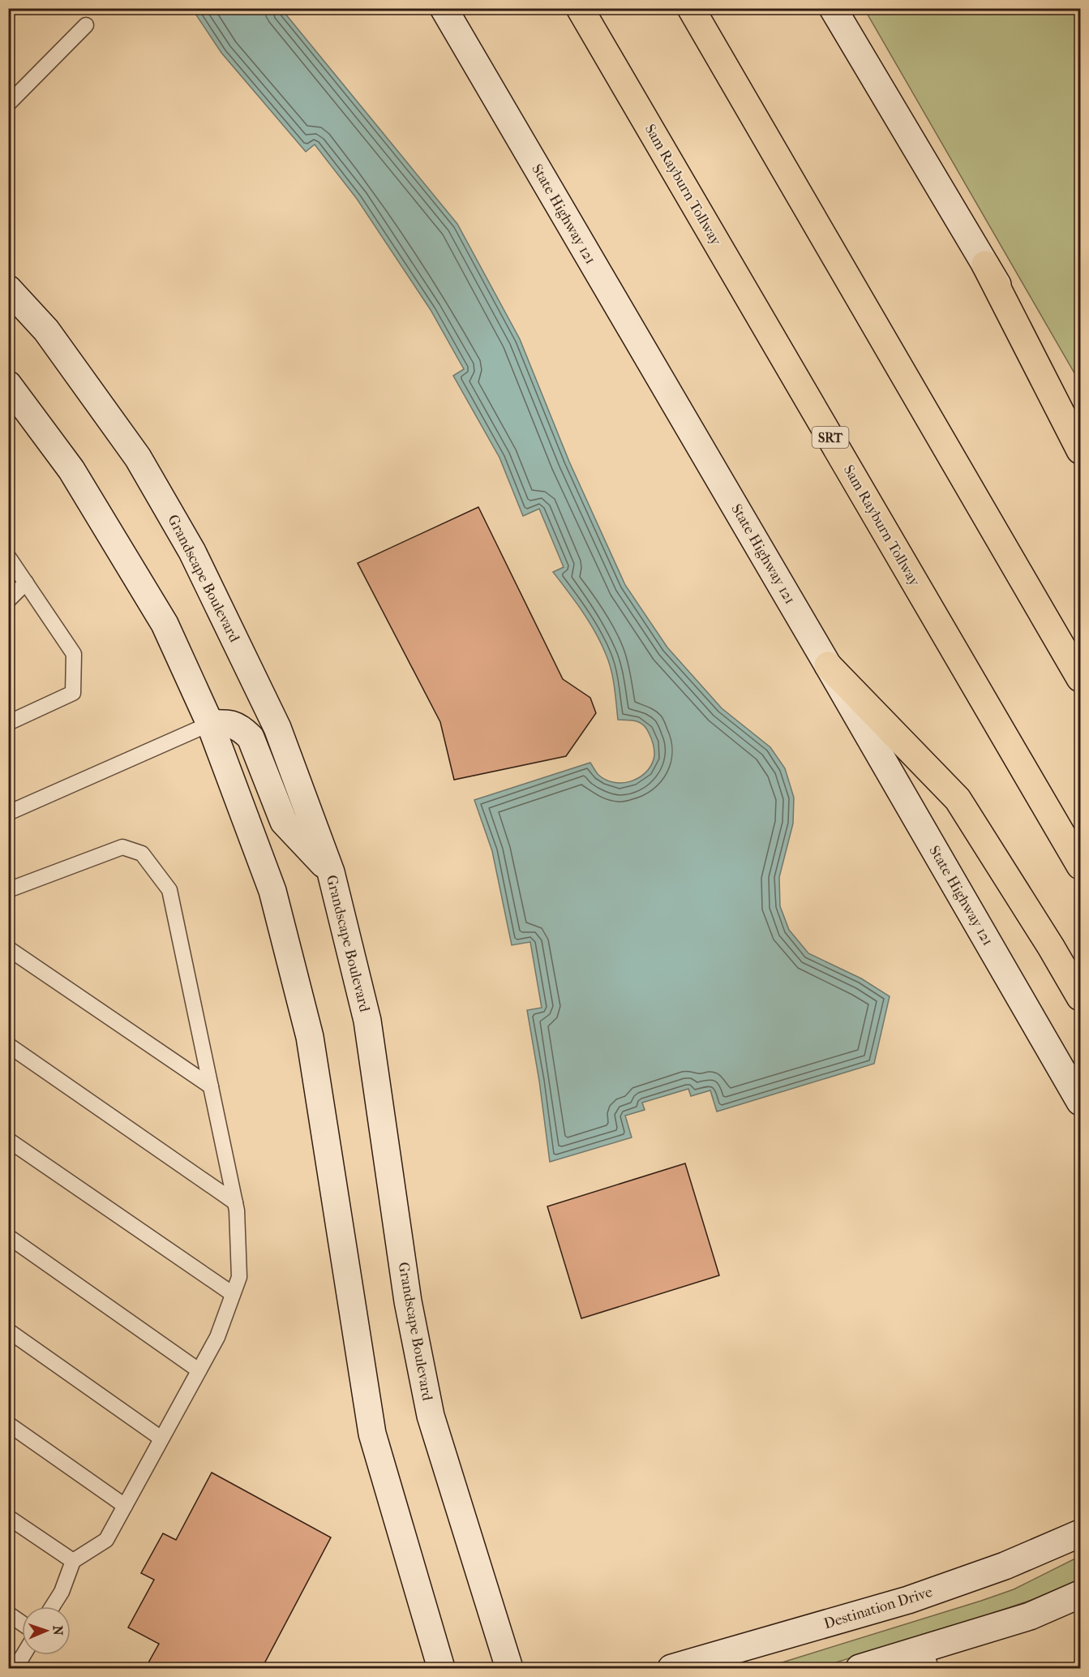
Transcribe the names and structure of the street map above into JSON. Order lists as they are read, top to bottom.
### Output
{
  "streets": {
    "highway": ["Sam Rayburn Tollway", "SRT"],
    "street": ["State Highway 121", "Grandscape Boulevard", "Destination Drive"]
  },
  "north": "right"
}
